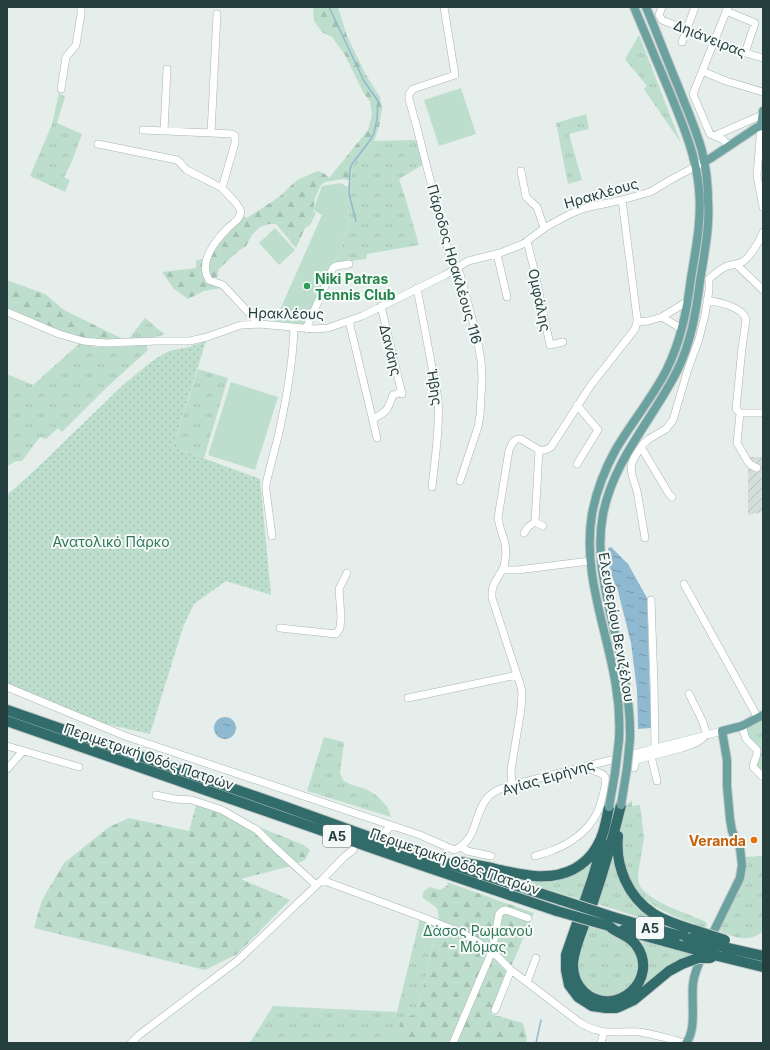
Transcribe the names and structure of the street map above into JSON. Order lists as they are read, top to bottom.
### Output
{
  "streets": {
    "highway": ["Περιμετρική Οδός Πατρών", "Α5"],
    "main road": ["Ηρακλέους", "Ελευθερίου Βενιζέλου"],
    "street": [
      "Δηιάνειρας",
      "Πάροδος Ηρακλέους 116",
      "Ομφάλης",
      "Δανάης",
      "Ήβης",
      "Αγίας Ειρήνης"
    ]
  },
  "crossings": [
    ["Ηρακλέους", "Πάροδος Ηρακλέους 116"],
    ["Ηρακλέους", "Ομφάλης"],
    ["Ηρακλέους", "Δανάης"],
    ["Ηρακλέους", "Ήβης"],
    ["Ηρακλέους", "Ελευθερίου Βενιζέλου"]
  ],
  "parks": ["Ανατολικό Πάρκο", "Δάσος Ρωμανού - Μόμας"],
  "places": ["Niki Patras Tennis Club", "Veranda"]
}
